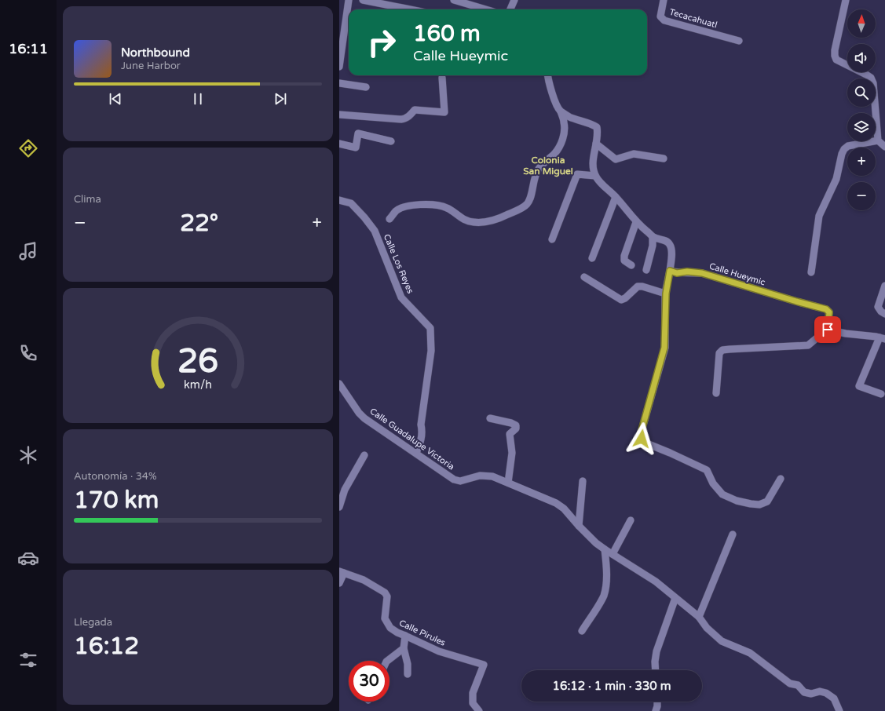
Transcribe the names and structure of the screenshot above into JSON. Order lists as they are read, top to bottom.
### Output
{
  "streets": {
    "street": [
      "Tecacahuatl",
      "Calle Los Reyes",
      "Calle Hueymic",
      "Calle Guadalupe Victoria",
      "Calle Pirules"
    ]
  },
  "crossings": [
    ["Calle Los Reyes", "Calle Guadalupe Victoria"]
  ],
  "districts": ["Colonia San Miguel"],
  "north": "top",
  "page": {
    "tabs": "16:11",
    "map_buttons": ["+", "−"],
    "turn": ["160 m", "Calle Hueymic"],
    "song": ["Northbound", "June Harbor"],
    "tile": [
      "Clima",
      ["Autonomía · 34%", "170 km"],
      ["Llegada", "16:12"]
    ],
    "heat": ["−", "22°", "+"],
    "limit": "30",
    "trip": "16:12 · 1 min · 330 m",
    "gauge": ["26", "km/h"]
  }
}
